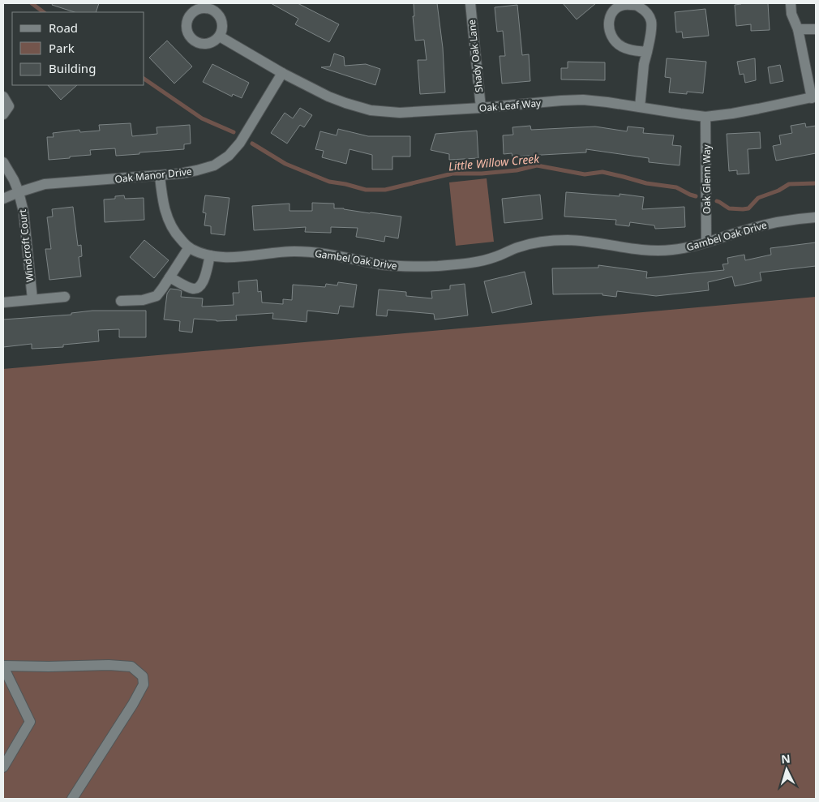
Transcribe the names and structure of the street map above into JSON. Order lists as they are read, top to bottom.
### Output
{
  "streets": {
    "street": [
      "Shady Oak Lane",
      "Oak Leaf Way",
      "Oak Manor Drive",
      "Oak Glenn Way",
      "Gambel Oak Drive",
      "Windcroft Court"
    ]
  },
  "crossings": [
    ["Shady Oak Lane", "Oak Leaf Way"],
    ["Oak Leaf Way", "Oak Manor Drive"],
    ["Oak Leaf Way", "Oak Glenn Way"],
    ["Oak Manor Drive", "Gambel Oak Drive"],
    ["Oak Manor Drive", "Windcroft Court"],
    ["Oak Glenn Way", "Gambel Oak Drive"]
  ],
  "water": ["Little Willow Creek"],
  "legend": ["Road", "Park", "Building"],
  "north": "top"
}
